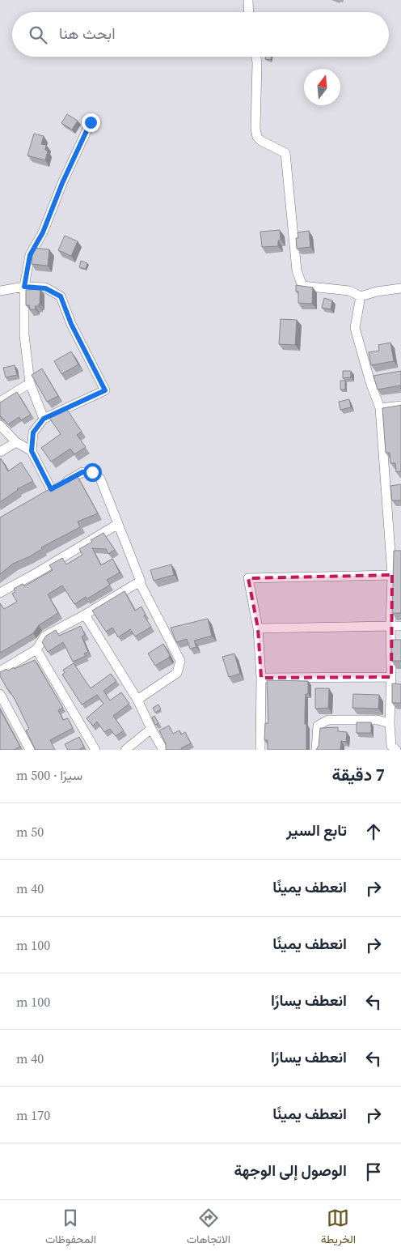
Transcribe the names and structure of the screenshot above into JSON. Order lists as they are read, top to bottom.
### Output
{
  "north": "top",
  "page": {
    "search": "ابحث هنا",
    "heading": ["7 دقيقة", "سيرًا · 500 m"],
    "list": [
      ["تابع السير", "50 m"],
      ["انعطف يمينًا", "40 m"],
      ["انعطف يمينًا", "100 m"],
      ["انعطف يسارًا", "100 m"],
      ["انعطف يسارًا", "40 m"],
      ["انعطف يمينًا", "170 m"],
      "الوصول إلى الوجهة"
    ],
    "nav": ["الخريطة", "الاتجاهات", "المحفوظات"]
  }
}
